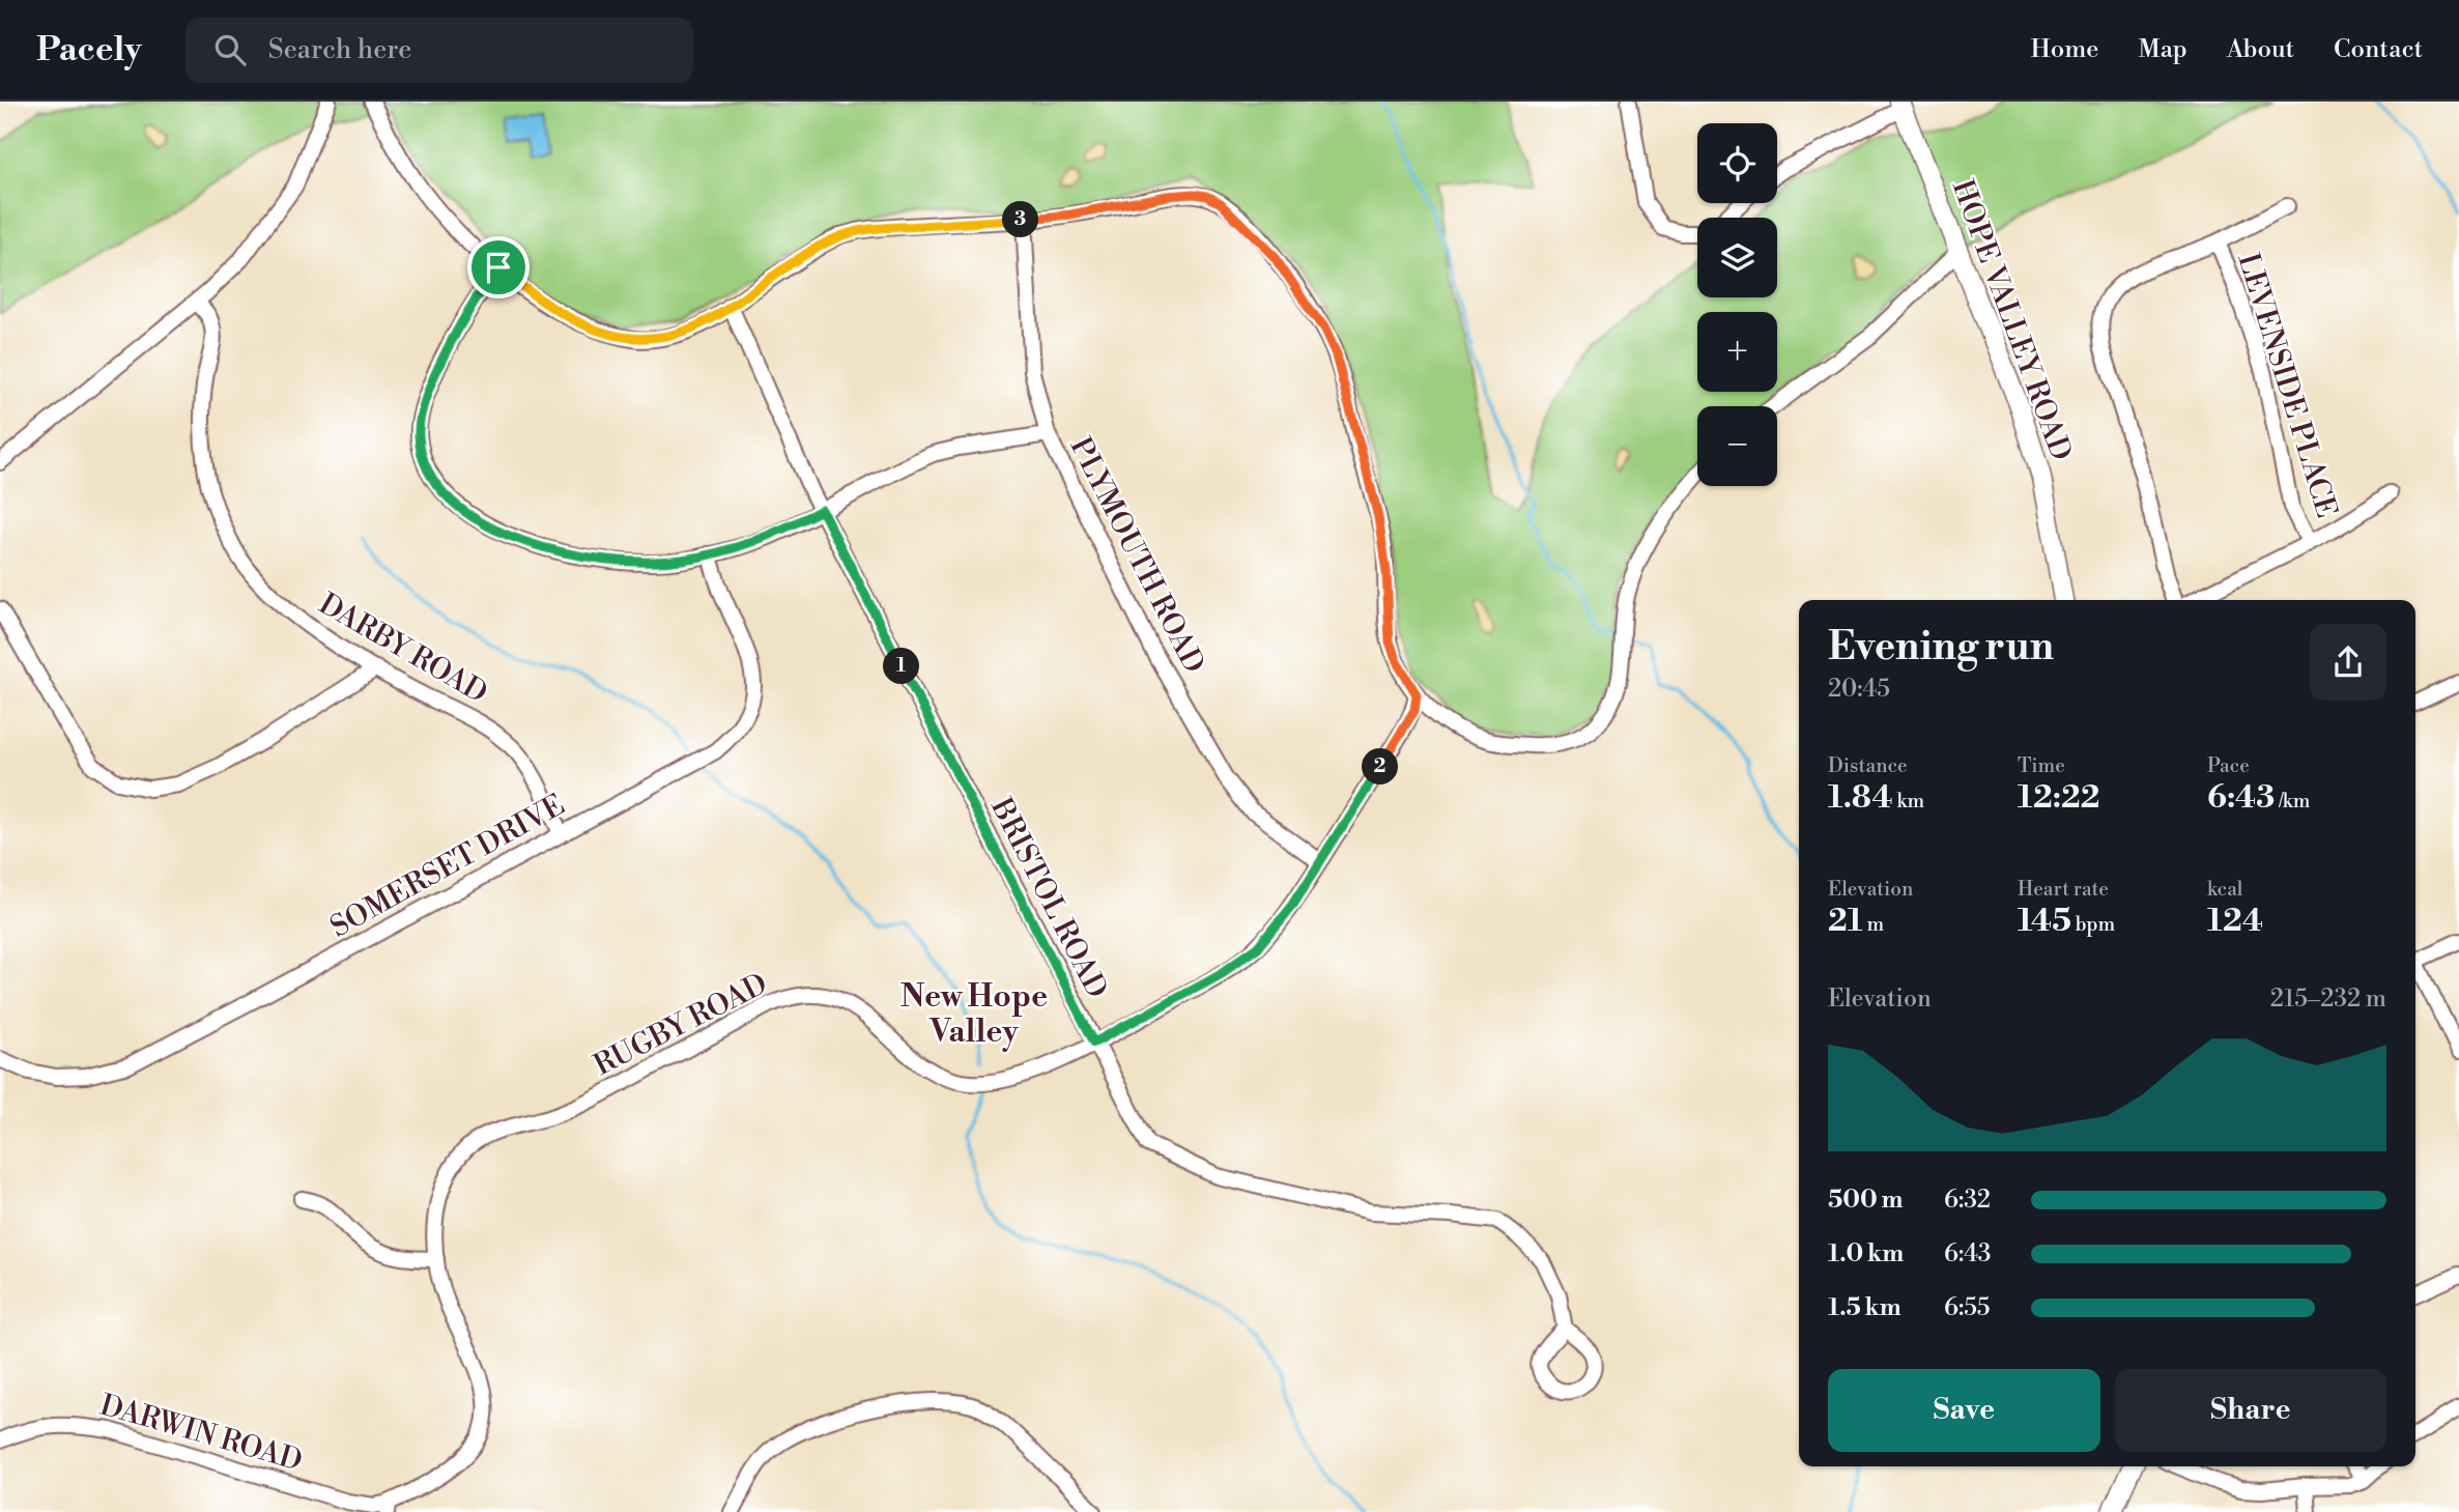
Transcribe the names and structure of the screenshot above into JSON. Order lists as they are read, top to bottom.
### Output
{
  "streets": {
    "main road": ["HOPE VALLEY ROAD"],
    "street": [
      "LEVENSIDE PLACE",
      "PLYMOUTH ROAD",
      "DARBY ROAD",
      "SOMERSET DRIVE",
      "BRISTOL ROAD",
      "RUGBY ROAD",
      "DARWIN ROAD"
    ]
  },
  "crossings": [
    ["PLYMOUTH ROAD", "RUGBY ROAD"],
    ["DARBY ROAD", "SOMERSET DRIVE"],
    ["BRISTOL ROAD", "RUGBY ROAD"],
    ["RUGBY ROAD", "DARWIN ROAD"]
  ],
  "districts": ["New Hope Valley"],
  "page": {
    "header": "Pacely",
    "search": "Search here",
    "nav": [
      "Home",
      "Map",
      "About",
      "Contact"
    ],
    "map_buttons": ["+", "−"],
    "pins": ["3", "1", "2"],
    "heading": ["Evening run", "20:45"],
    "stats": [
      ["Distance", "1.84 km"],
      ["Time", "12:22"],
      ["Pace", "6:43 /km"],
      ["Elevation", "21 m"],
      ["Heart rate", "145 bpm"],
      ["kcal", "124"]
    ],
    "chart": ["Elevation", "215–232 m"],
    "list": [
      {
        "name": "500 m",
        "note": "6:32"
      },
      {
        "name": "1.0 km",
        "note": "6:43"
      },
      {
        "name": "1.5 km",
        "note": "6:55"
      }
    ],
    "buttons": ["Save", "Share"]
  }
}
